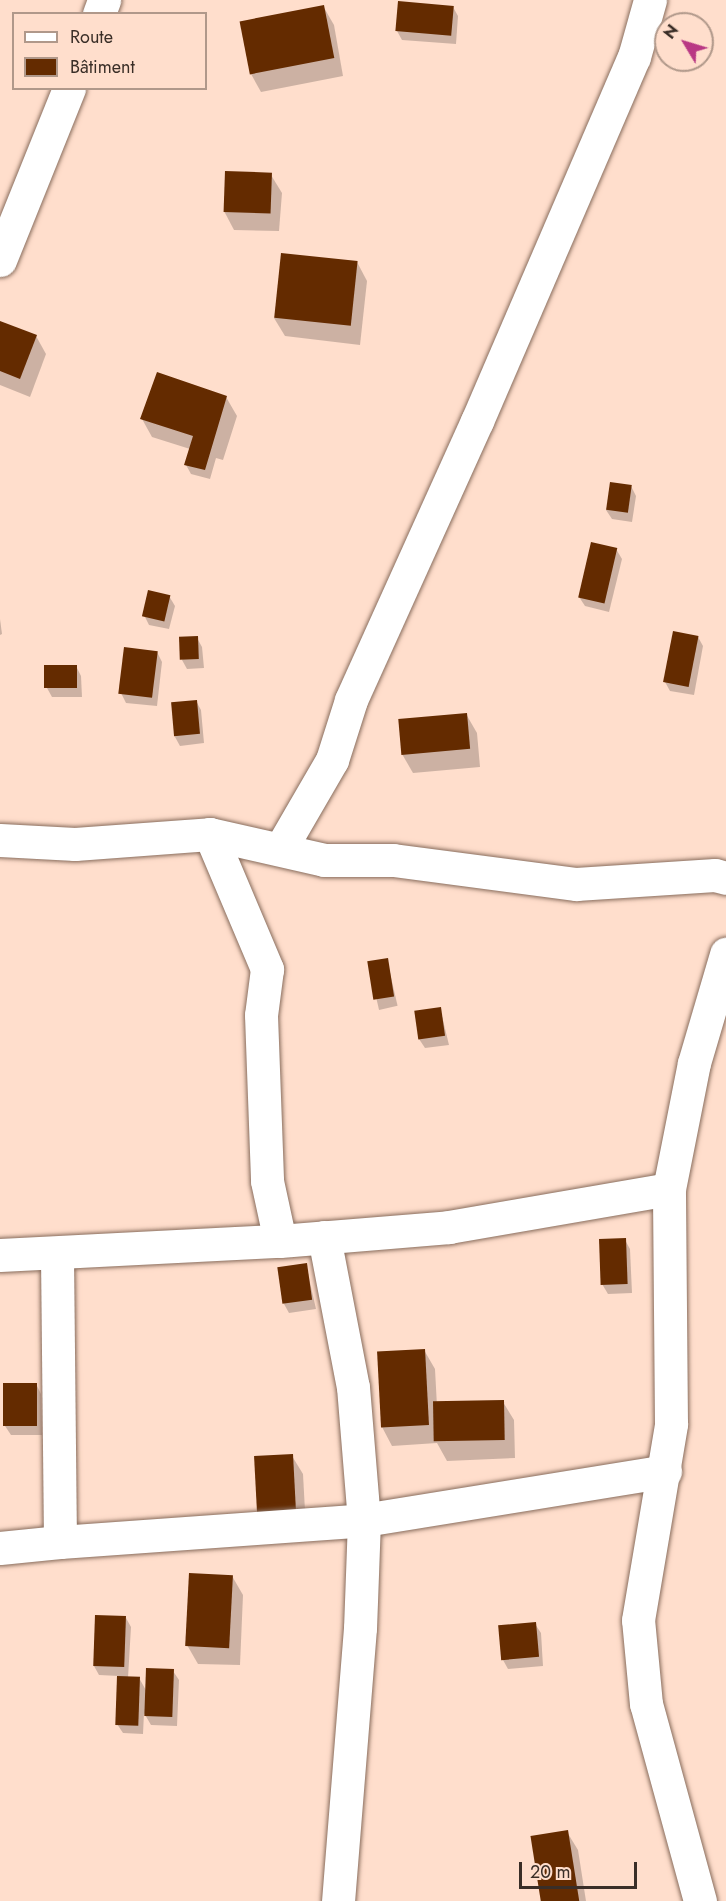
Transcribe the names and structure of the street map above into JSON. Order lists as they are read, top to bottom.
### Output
{
  "legend": ["Route", "Bâtiment"],
  "scale_bar": "20 m",
  "north": "top left"
}
